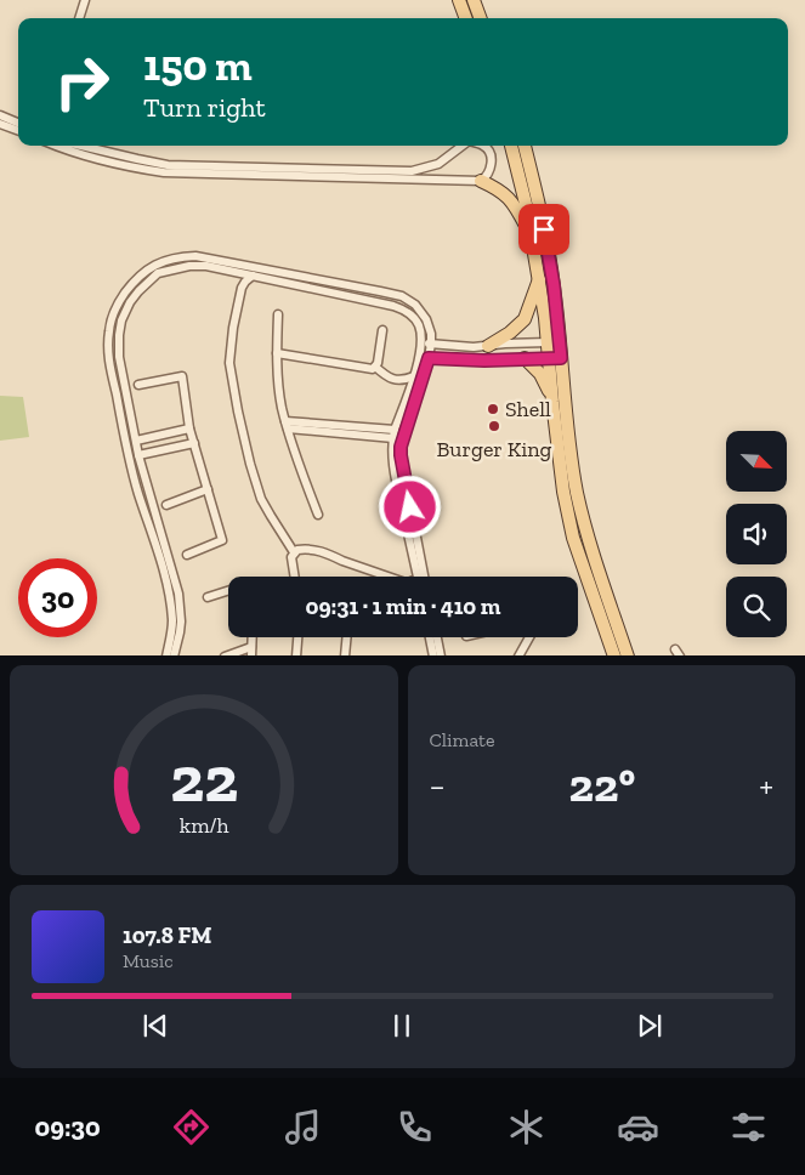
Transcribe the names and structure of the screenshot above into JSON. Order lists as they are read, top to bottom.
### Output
{
  "places": ["Shell", "Burger King"],
  "north": "bottom right",
  "page": {
    "turn": ["150 m", "Turn right"],
    "limit": "30",
    "trip": "09:31 · 1 min · 410 m",
    "tile": "Climate",
    "heat": ["−", "22°", "+"],
    "song": ["107.8 FM", "Music"],
    "tabs": "09:30",
    "gauge": ["22", "km/h"]
  }
}
